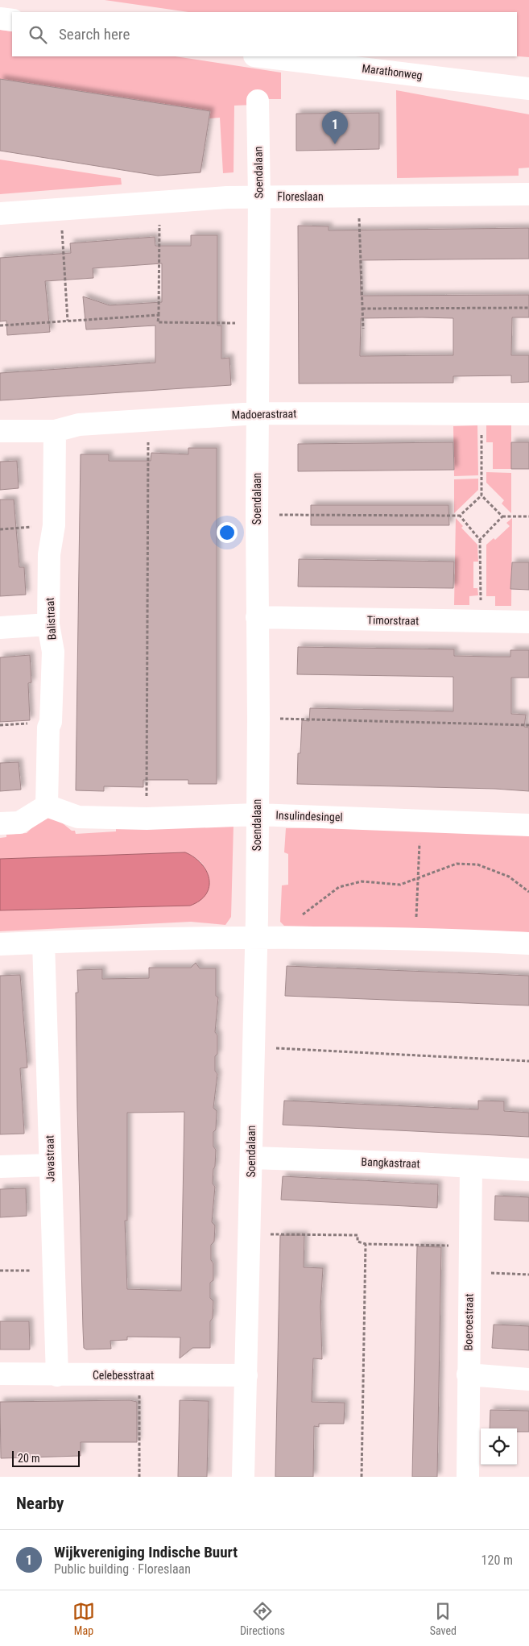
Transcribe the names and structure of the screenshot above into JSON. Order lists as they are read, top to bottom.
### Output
{
  "streets": {
    "street": [
      "Marathonweg",
      "Soendalaan",
      "Floreslaan",
      "Madoerastraat",
      "Balistraat",
      "Timorstraat",
      "Insulindesingel",
      "Javastraat",
      "Bangkastraat",
      "Boeroestraat",
      "Celebesstraat"
    ]
  },
  "crossings": [
    ["Soendalaan", "Floreslaan"],
    ["Soendalaan", "Madoerastraat"],
    ["Soendalaan", "Timorstraat"],
    ["Soendalaan", "Insulindesingel"],
    ["Soendalaan", "Bangkastraat"],
    ["Soendalaan", "Celebesstraat"],
    ["Madoerastraat", "Balistraat"],
    ["Balistraat", "Insulindesingel"],
    ["Javastraat", "Celebesstraat"],
    ["Bangkastraat", "Boeroestraat"]
  ],
  "scale_bar": "20 m",
  "page": {
    "search": "Search here",
    "pins": "1",
    "scale": "20 m",
    "heading": "Nearby",
    "list": [
      {
        "mark": "1",
        "name": "Wijkvereniging Indische Buurt",
        "note": "Public building · Floreslaan",
        "value": "120 m"
      }
    ],
    "nav": ["Map", "Directions", "Saved"]
  }
}
